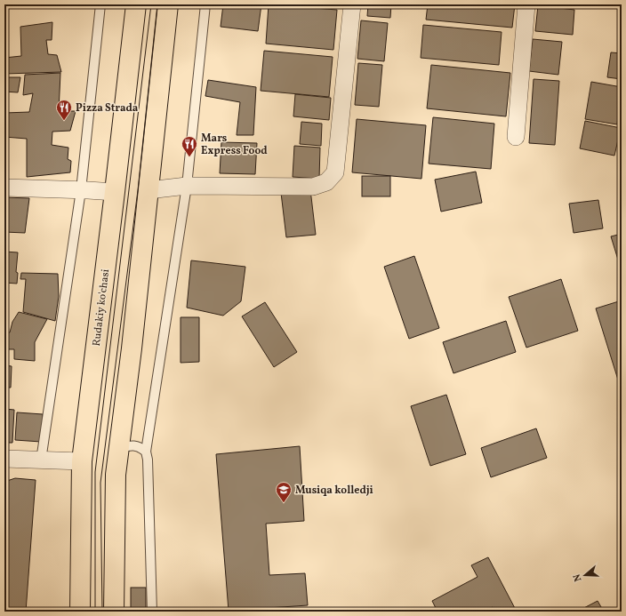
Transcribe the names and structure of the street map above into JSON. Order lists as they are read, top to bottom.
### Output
{
  "streets": {
    "main road": ["Rudakiy ko'chasi"]
  },
  "places": {
    "restaurant": ["Pizza Strada", "Mars Express Food"],
    "school or university": ["Musiqa kolledji"]
  },
  "north": "left"
}
